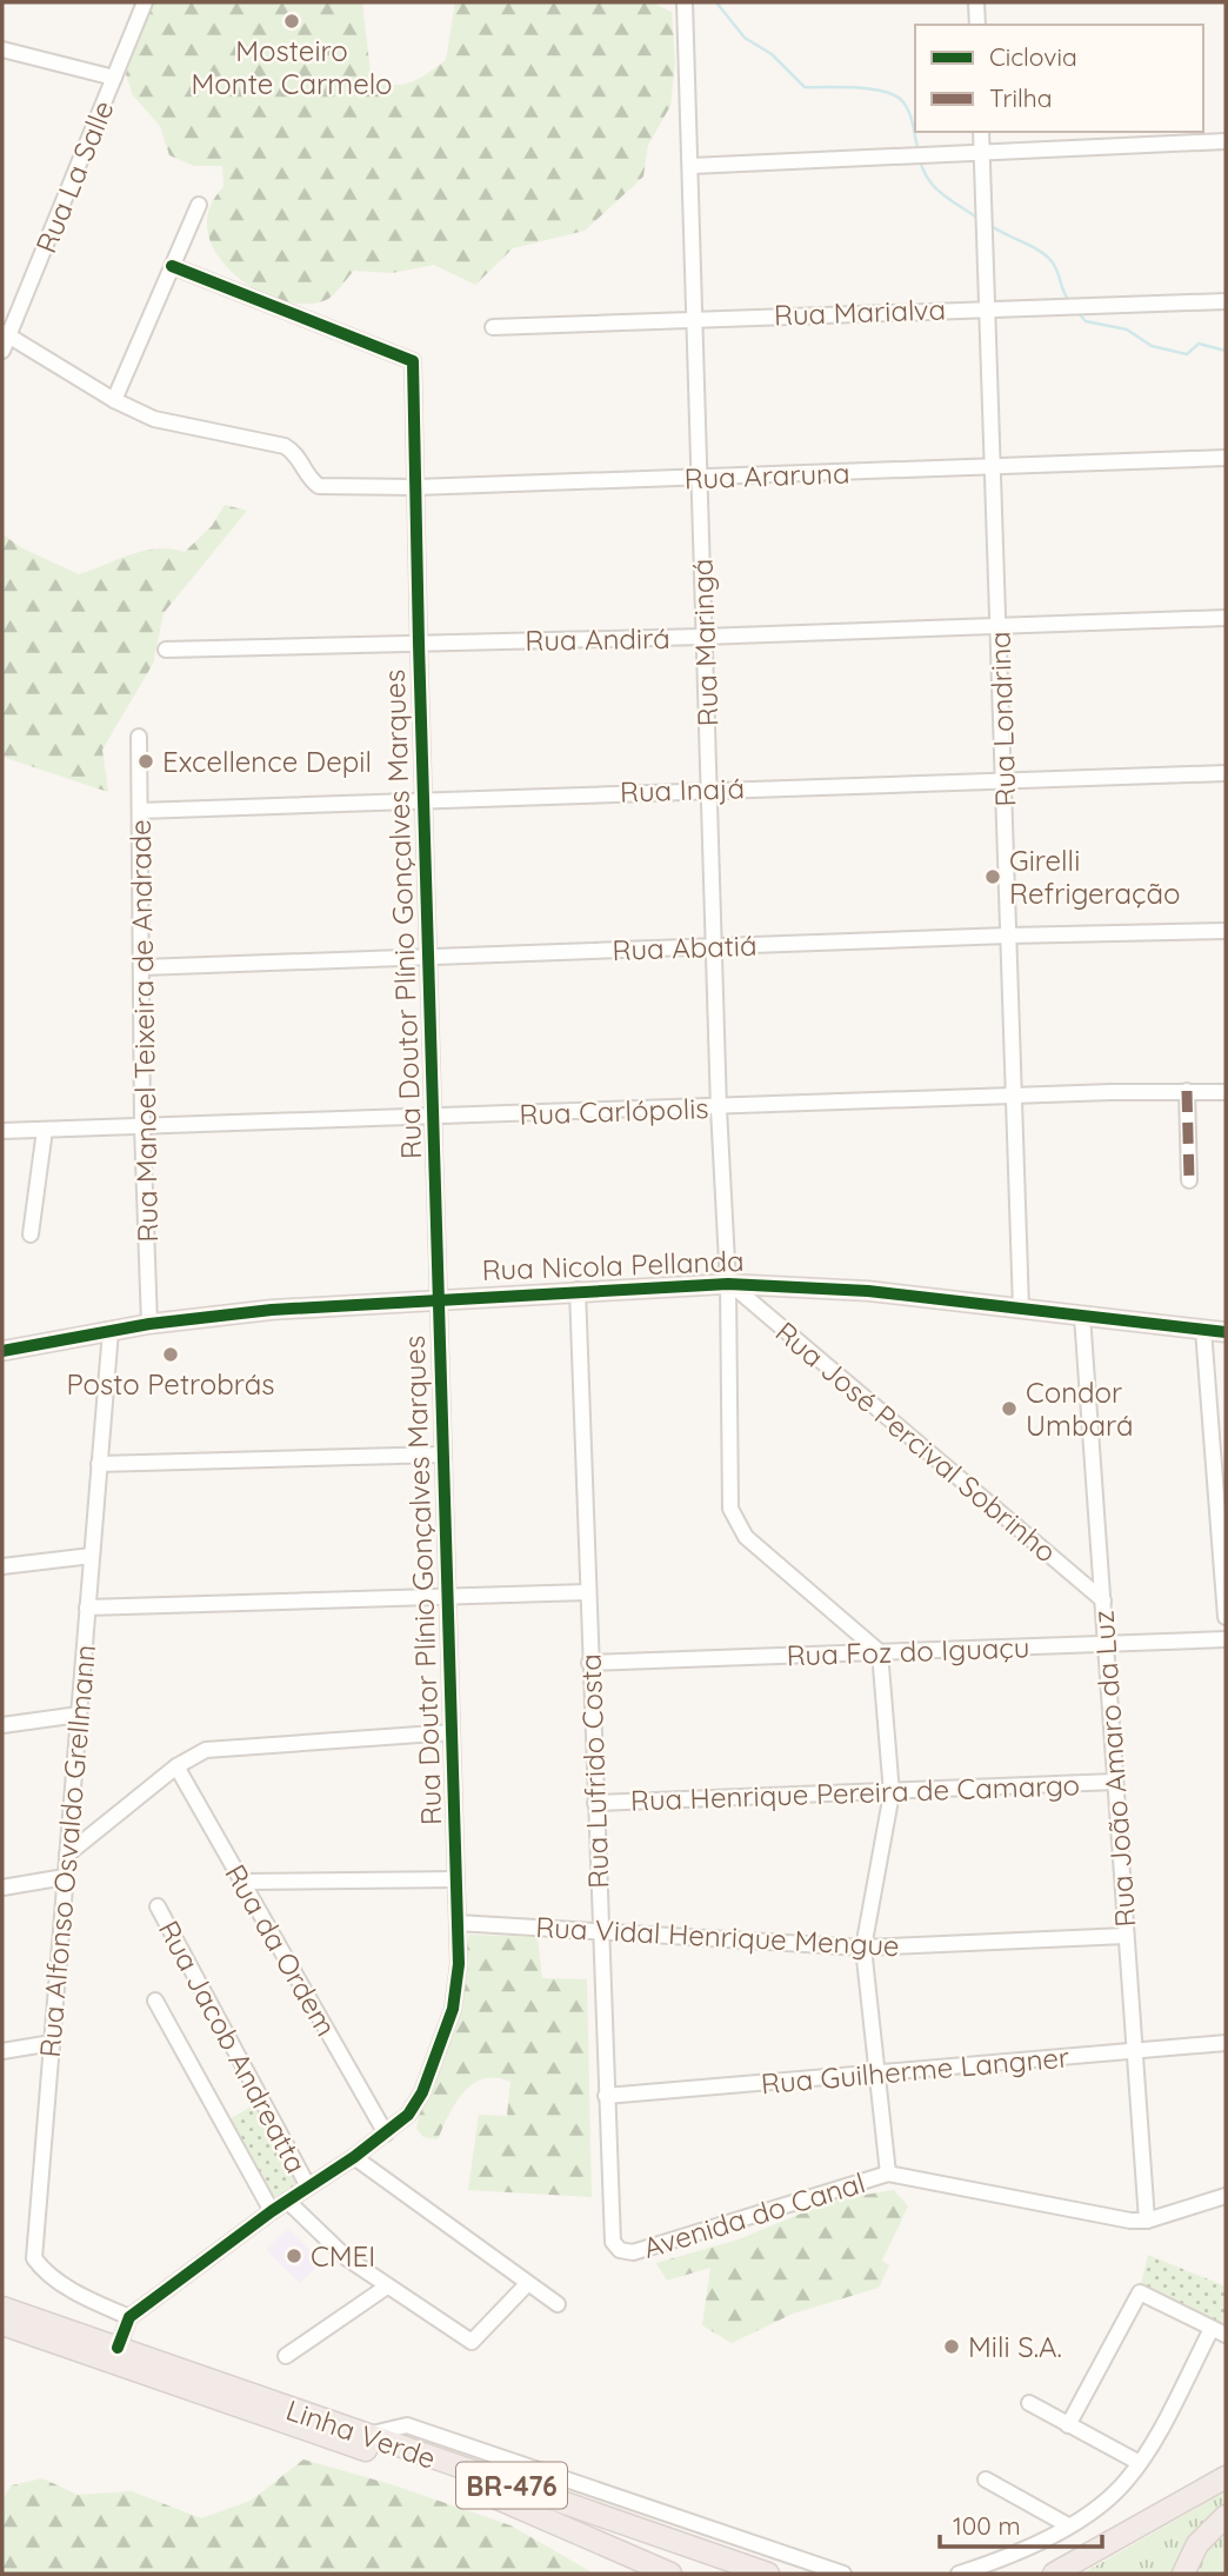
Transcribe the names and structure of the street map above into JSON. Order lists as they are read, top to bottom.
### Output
{
  "streets": {
    "highway": ["Linha Verde", "BR-476"],
    "main road": ["Rua Nicola Pellanda"],
    "street": [
      "Rua La Salle",
      "Rua Marialva",
      "Rua Araruna",
      "Rua Andirá",
      "Rua Maringá",
      "Rua Londrina",
      "Rua Inajá",
      "Rua Doutor Plínio Gonçalves Marques",
      "Rua Abatiá",
      "Rua Manoel Teixeira de Andrade",
      "Rua Carlópolis",
      "Rua José Percival Sobrinho",
      "Rua Foz do Iguaçu",
      "Rua João Amaro da Luz",
      "Rua Lufrido Costa",
      "Rua Henrique Pereira de Camargo",
      "Rua Alfonso Osvaldo Grellmann",
      "Rua Vidal Henrique Mengue",
      "Rua da Ordem",
      "Rua Jacob Andreatta",
      "Rua Guilherme Langner",
      "Avenida do Canal"
    ]
  },
  "crossings": [
    ["Rua Marialva", "Rua Maringá"],
    ["Rua Marialva", "Rua Londrina"],
    ["Rua Araruna", "Rua Maringá"],
    ["Rua Araruna", "Rua Londrina"],
    ["Rua Araruna", "Rua Doutor Plínio Gonçalves Marques"],
    ["Rua Andirá", "Rua Maringá"],
    ["Rua Andirá", "Rua Londrina"],
    ["Rua Andirá", "Rua Doutor Plínio Gonçalves Marques"],
    ["Rua Maringá", "Rua Inajá"],
    ["Rua Maringá", "Rua Abatiá"],
    ["Rua Maringá", "Rua Carlópolis"],
    ["Rua Maringá", "Rua Nicola Pellanda"],
    ["Rua Maringá", "Rua José Percival Sobrinho"],
    ["Rua Maringá", "Rua Foz do Iguaçu"],
    ["Rua Londrina", "Rua Inajá"],
    ["Rua Londrina", "Rua Abatiá"],
    ["Rua Londrina", "Rua Carlópolis"],
    ["Rua Londrina", "Rua Nicola Pellanda"],
    ["Rua Inajá", "Rua Doutor Plínio Gonçalves Marques"],
    ["Rua Inajá", "Rua Manoel Teixeira de Andrade"],
    ["Rua Doutor Plínio Gonçalves Marques", "Rua Abatiá"],
    ["Rua Doutor Plínio Gonçalves Marques", "Rua Carlópolis"],
    ["Rua Doutor Plínio Gonçalves Marques", "Rua Nicola Pellanda"],
    ["Rua Doutor Plínio Gonçalves Marques", "Rua Alfonso Osvaldo Grellmann"],
    ["Rua Doutor Plínio Gonçalves Marques", "Rua Vidal Henrique Mengue"],
    ["Rua Doutor Plínio Gonçalves Marques", "Rua da Ordem"],
    ["Rua Doutor Plínio Gonçalves Marques", "Rua Jacob Andreatta"],
    ["Rua Abatiá", "Rua Manoel Teixeira de Andrade"],
    ["Rua Manoel Teixeira de Andrade", "Rua Carlópolis"],
    ["Rua Manoel Teixeira de Andrade", "Rua Nicola Pellanda"],
    ["Rua Nicola Pellanda", "Rua José Percival Sobrinho"],
    ["Rua Nicola Pellanda", "Rua João Amaro da Luz"],
    ["Rua Nicola Pellanda", "Rua Lufrido Costa"],
    ["Rua Nicola Pellanda", "Rua Alfonso Osvaldo Grellmann"],
    ["Rua José Percival Sobrinho", "Rua João Amaro da Luz"],
    ["Rua Foz do Iguaçu", "Rua João Amaro da Luz"],
    ["Rua Foz do Iguaçu", "Rua Lufrido Costa"],
    ["Rua João Amaro da Luz", "Rua Henrique Pereira de Camargo"],
    ["Rua João Amaro da Luz", "Rua Vidal Henrique Mengue"],
    ["Rua João Amaro da Luz", "Rua Guilherme Langner"],
    ["Rua Lufrido Costa", "Rua Henrique Pereira de Camargo"],
    ["Rua Lufrido Costa", "Rua Vidal Henrique Mengue"],
    ["Rua Lufrido Costa", "Rua Guilherme Langner"],
    ["Rua Lufrido Costa", "Avenida do Canal"]
  ],
  "places": [
    "Mosteiro Monte Carmelo",
    "Excellence Depil",
    "Girelli Refrigeração",
    "Posto Petrobrás",
    "Condor Umbará",
    "CMEI",
    "Mili S.A."
  ],
  "legend": ["Ciclovia", "Trilha"],
  "scale_bar": "100 m"
}
